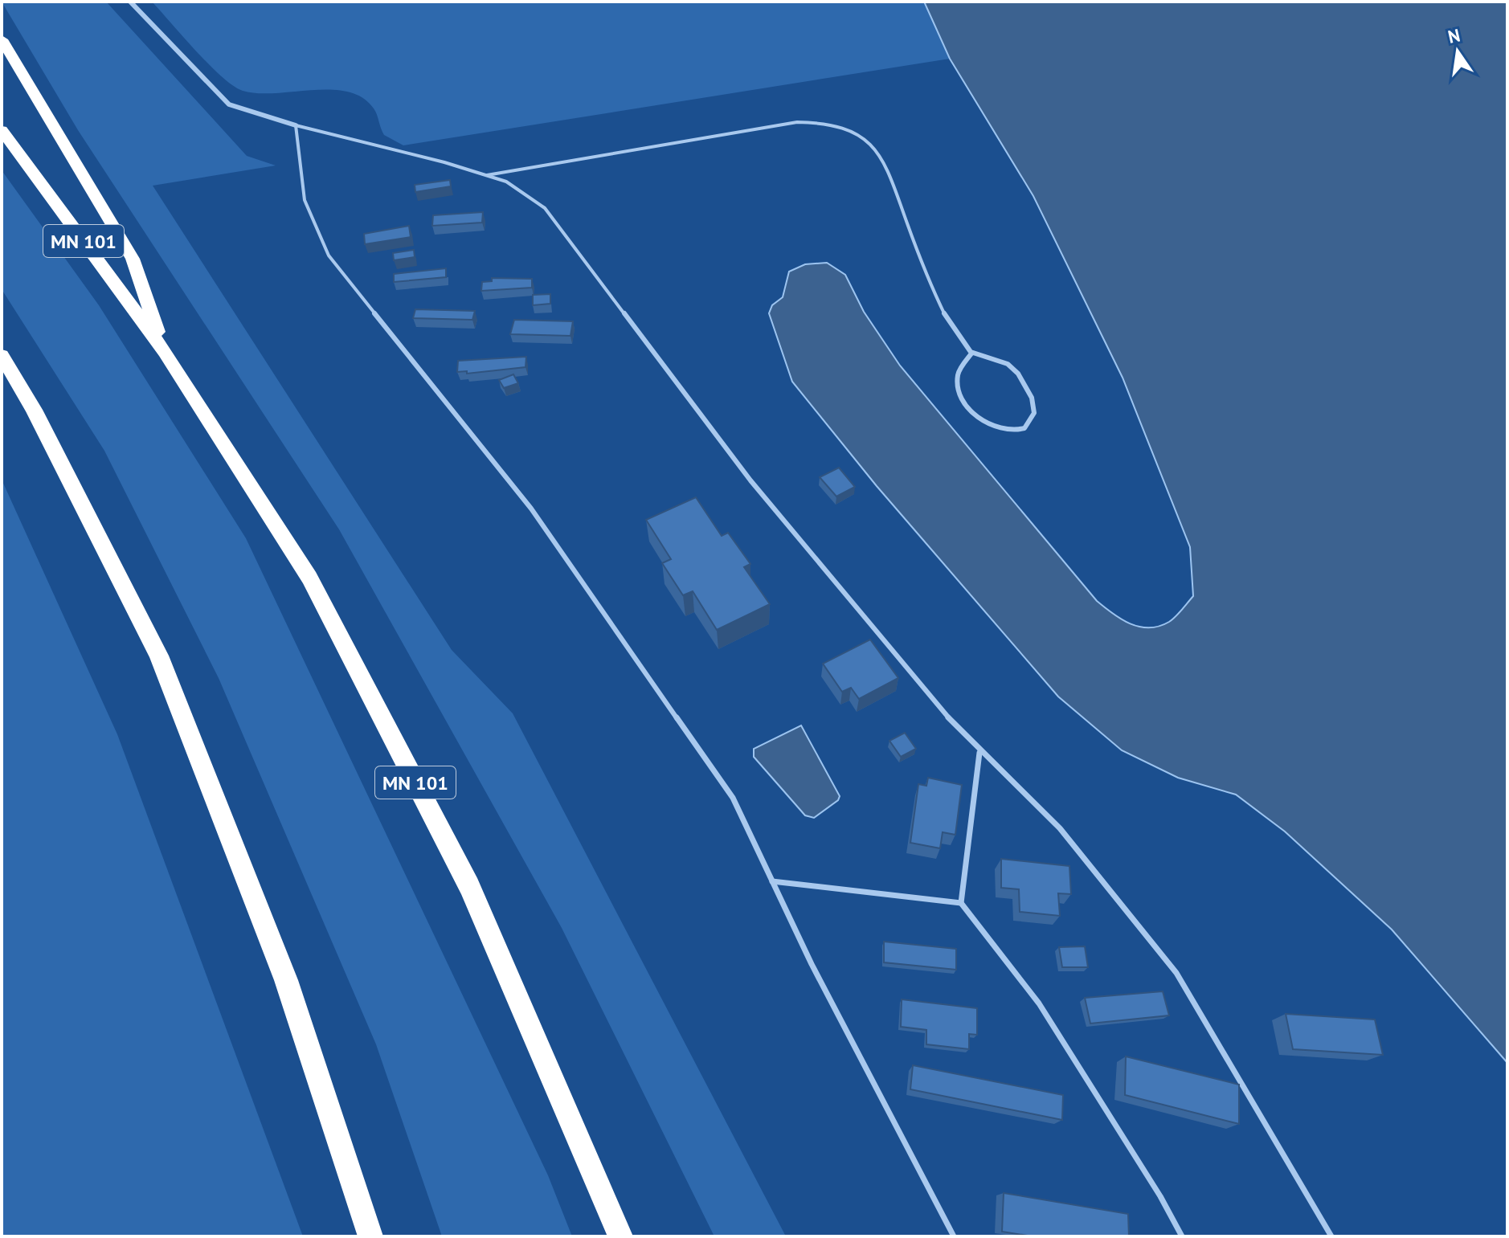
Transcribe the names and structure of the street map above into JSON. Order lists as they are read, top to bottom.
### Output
{
  "streets": {
    "highway": ["MN 101"]
  },
  "north": "top"
}
